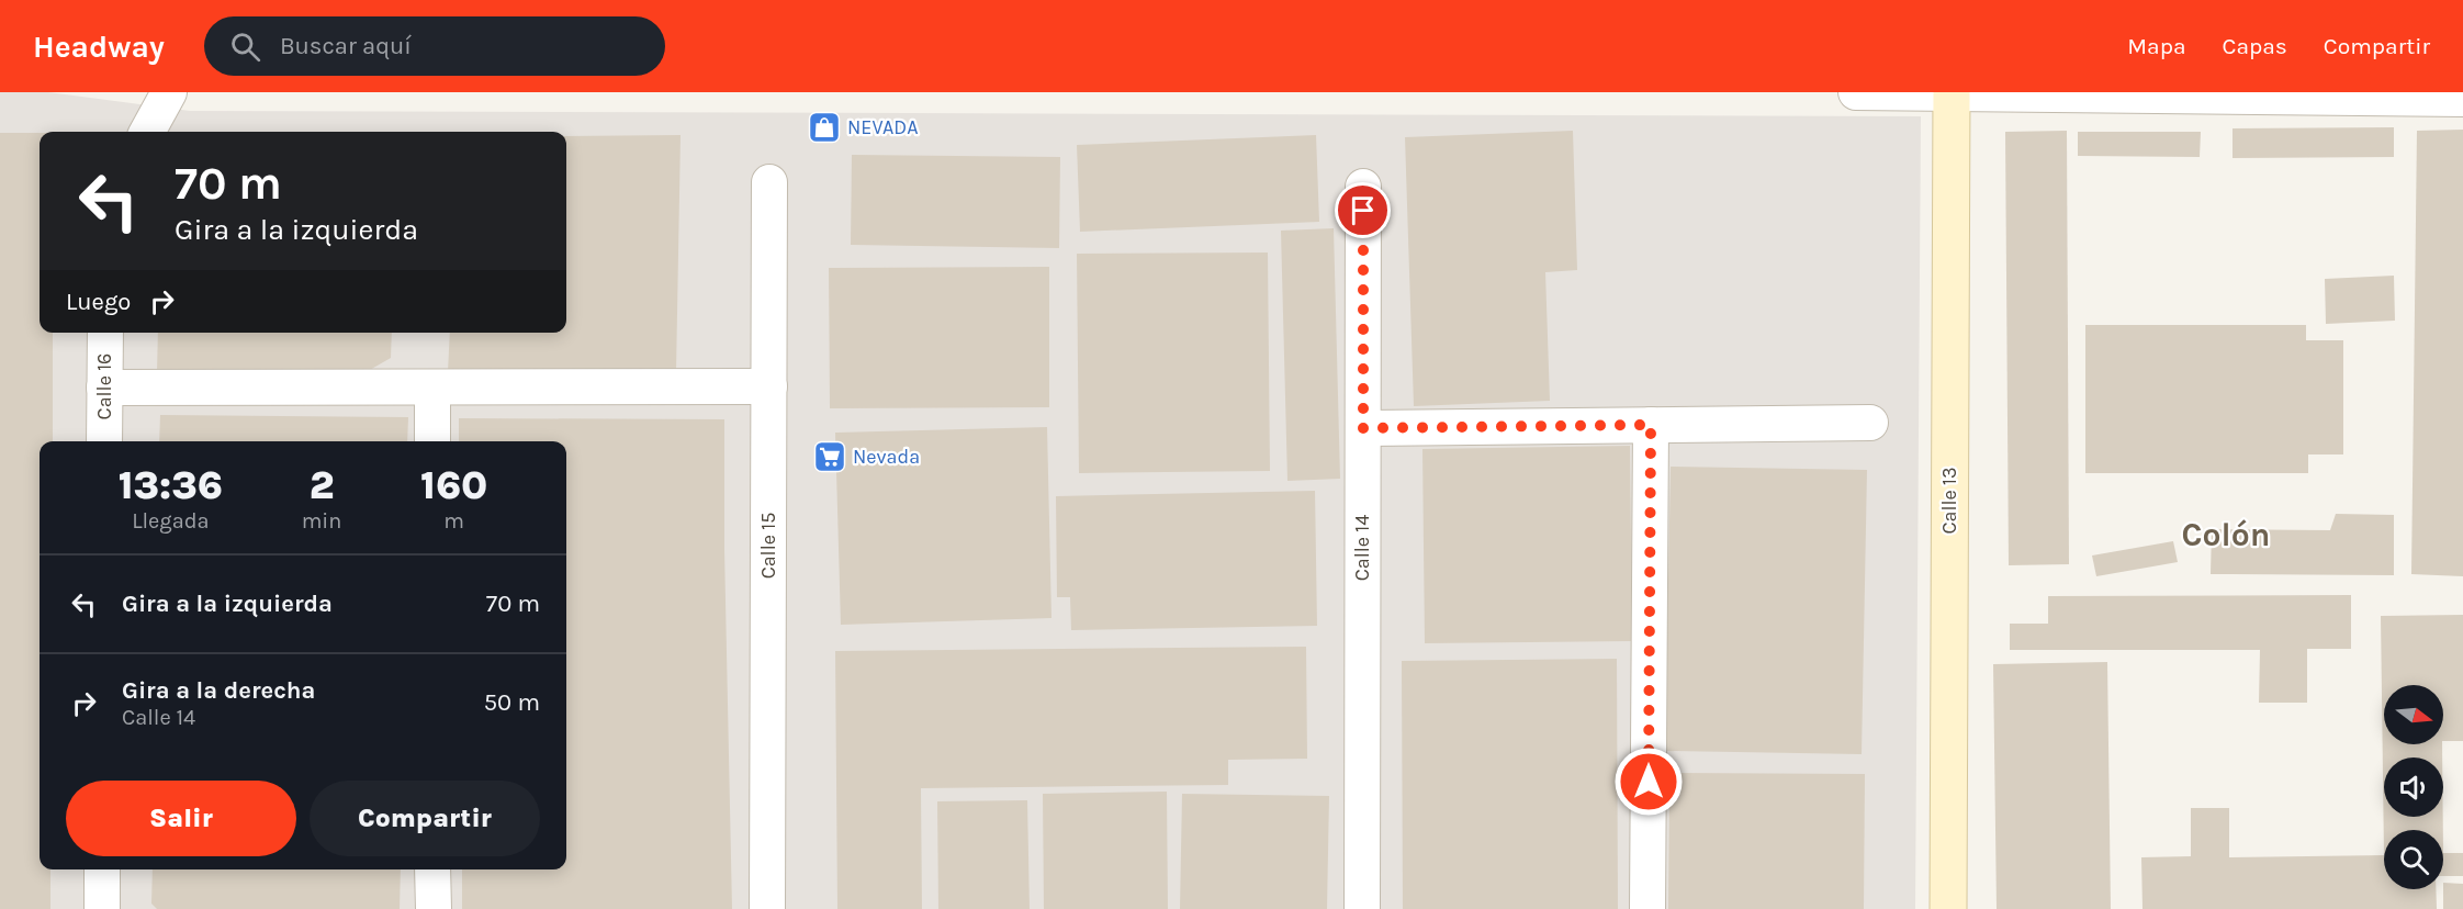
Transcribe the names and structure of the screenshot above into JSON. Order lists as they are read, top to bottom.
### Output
{
  "streets": {
    "main road": ["Calle 13"],
    "street": ["Calle 16", "Calle 15", "Calle 14"]
  },
  "districts": ["Colón"],
  "places": {
    "shop": ["NEVADA"],
    "supermarket": ["Nevada"]
  },
  "north": "right",
  "page": {
    "header": "Headway",
    "search": "Buscar aquí",
    "nav": ["Mapa", "Capas", "Compartir"],
    "turn": ["70 m", "Gira a la izquierda"],
    "then": "Luego",
    "eta": [
      "13:36",
      "Llegada",
      "2",
      "min",
      "160",
      "m"
    ],
    "list": [
      {
        "name": "Gira a la izquierda",
        "value": "70 m"
      },
      {
        "name": "Gira a la derecha",
        "note": "Calle 14",
        "value": "50 m"
      }
    ],
    "buttons": ["Salir", "Compartir"]
  }
}
